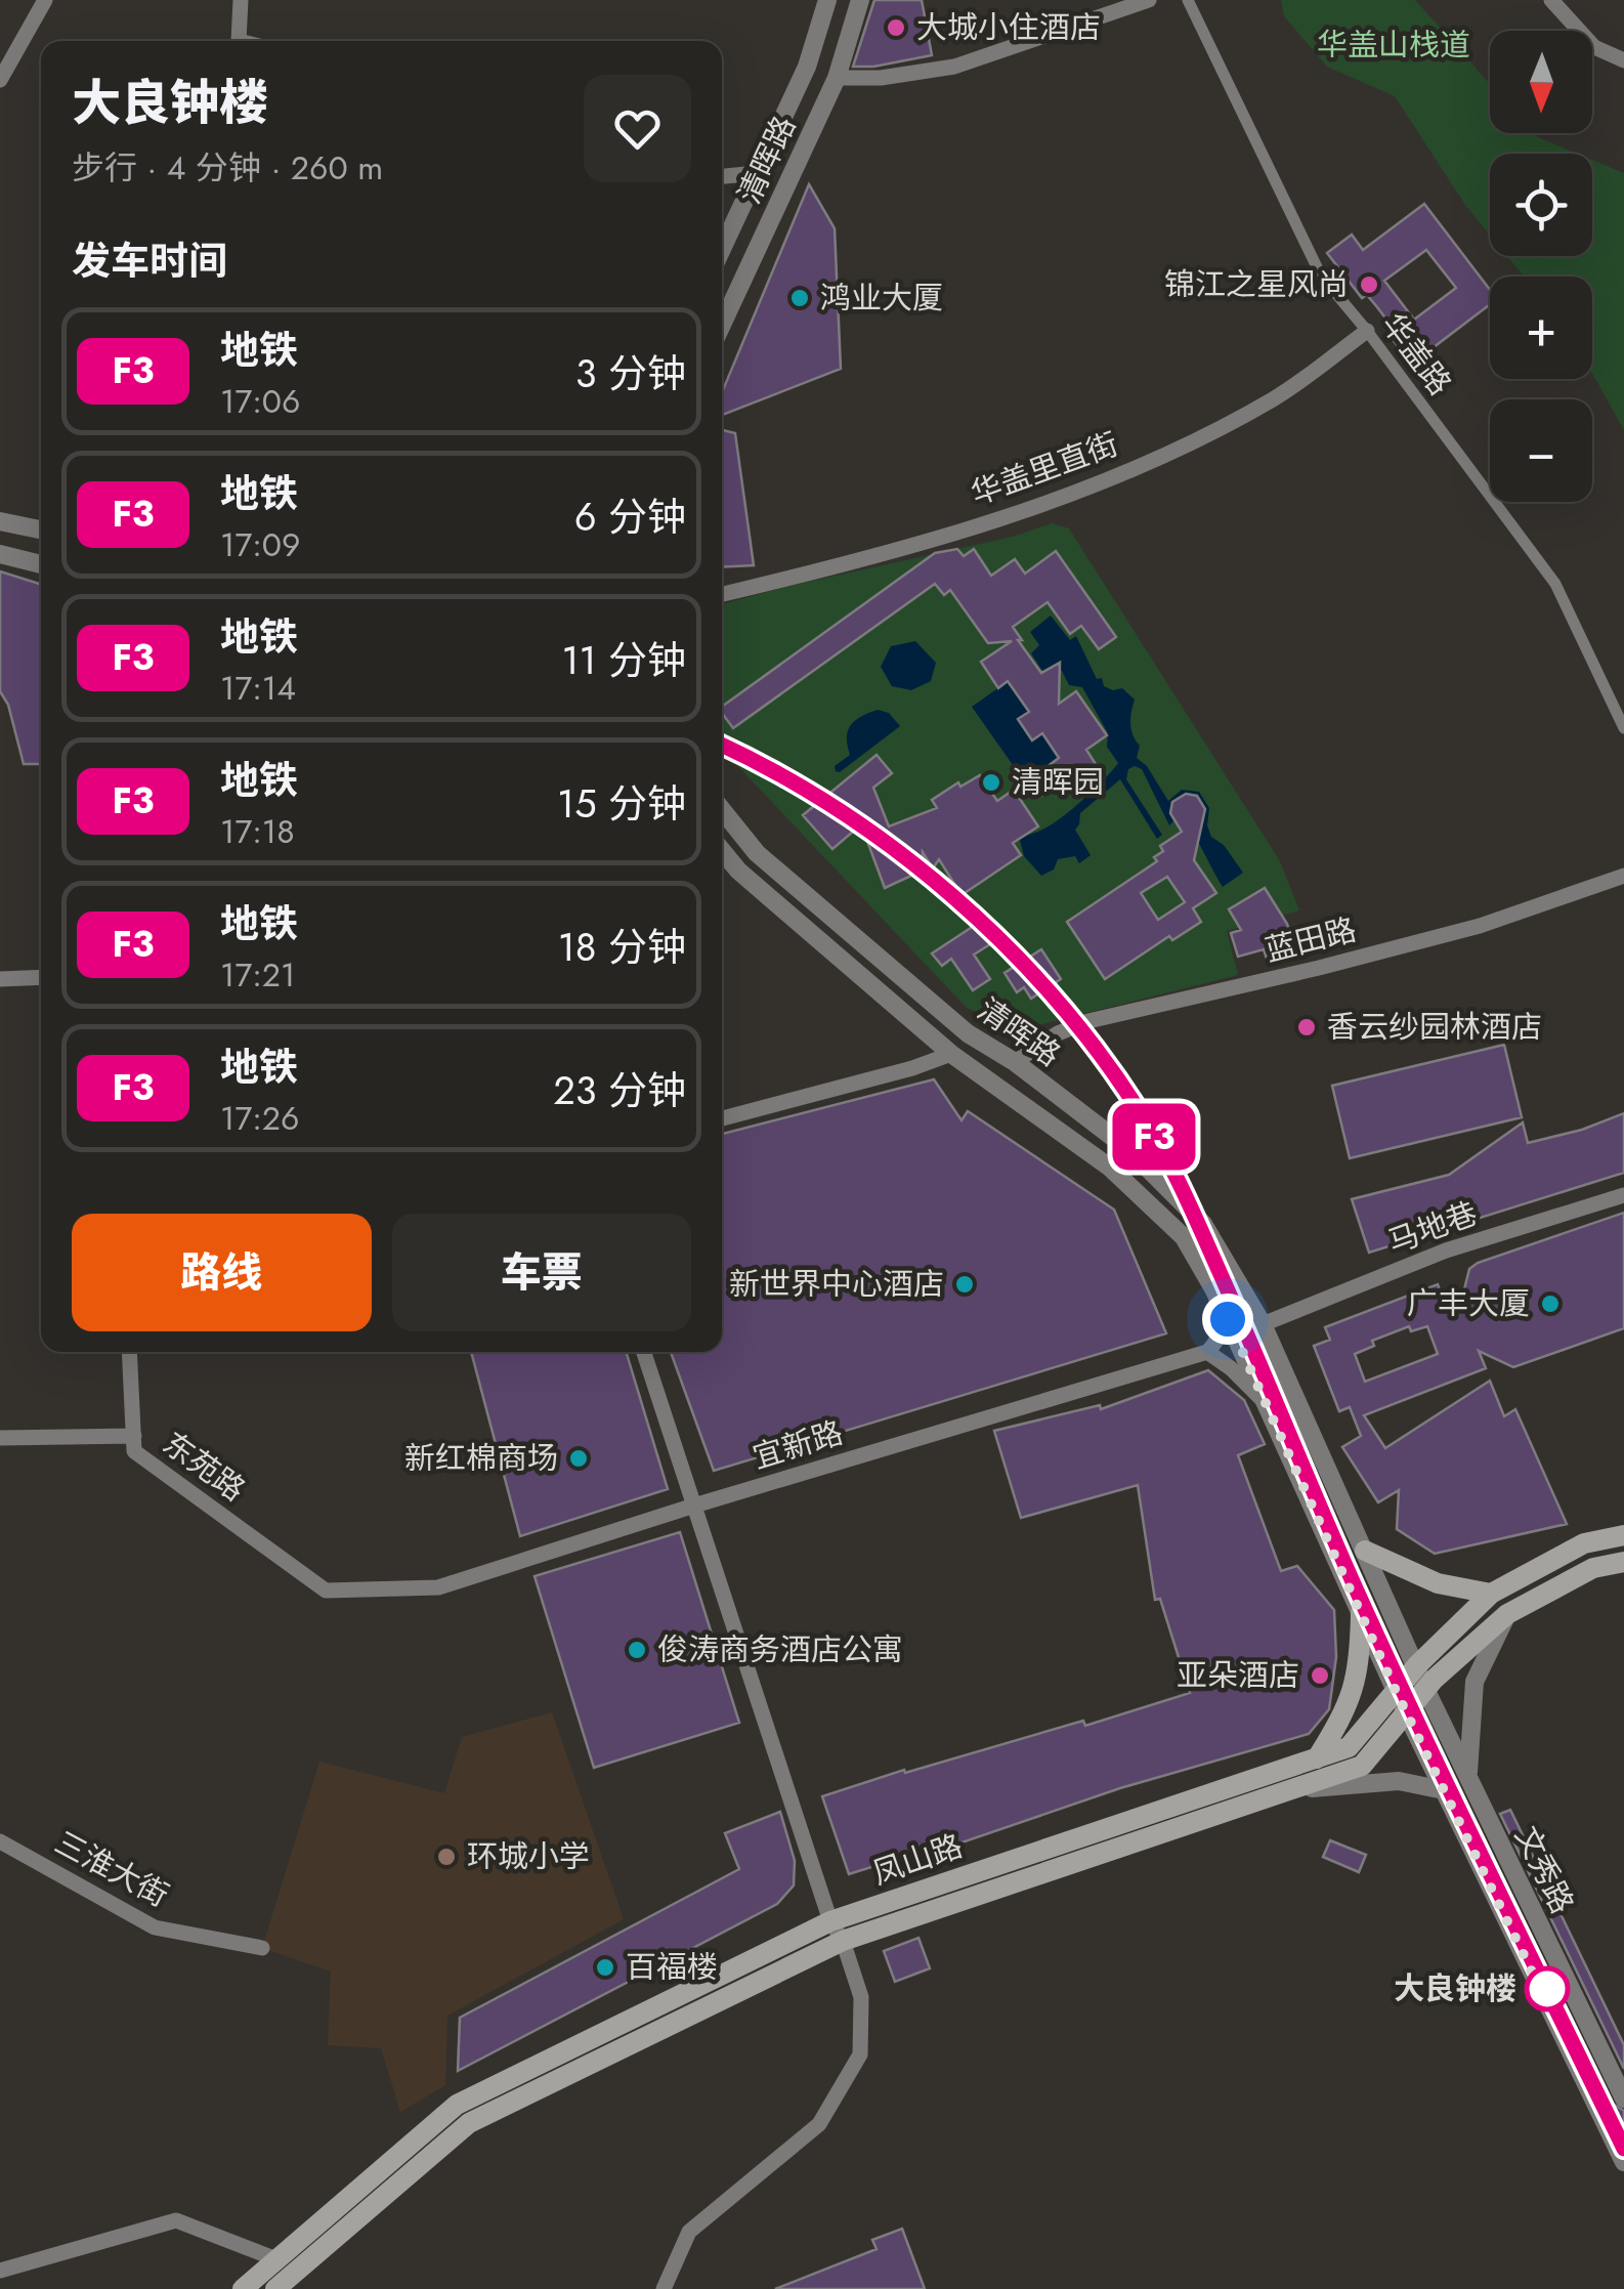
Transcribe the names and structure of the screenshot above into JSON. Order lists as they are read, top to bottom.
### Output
{
  "streets": {
    "main road": ["凤山路"],
    "street": [
      "清晖路",
      "华盖路",
      "华盖里直街",
      "蓝田路",
      "马地巷",
      "宜新路",
      "东苑路",
      "三淮大街",
      "文秀路"
    ]
  },
  "crossings": [
    ["清晖路", "蓝田路"],
    ["清晖路", "马地巷"],
    ["清晖路", "凤山路"],
    ["清晖路", "文秀路"],
    ["华盖路", "华盖里直街"],
    ["宜新路", "东苑路"],
    ["凤山路", "文秀路"]
  ],
  "parks": ["华盖山栈道"],
  "places": [
    "大城小住酒店",
    "锦江之星风尚",
    "鸿业大厦",
    "清晖园",
    "香云纱园林酒店",
    "新世界中心酒店",
    "广丰大厦",
    "新红棉商场",
    "俊涛商务酒店公寓",
    "亚朵酒店",
    "环城小学",
    "百福楼",
    "大良钟楼"
  ],
  "lines": ["metro line F3"],
  "north": "bottom",
  "page": {
    "on_map": "F3",
    "map_buttons": ["+", "−"],
    "heading": [
      ["大良钟楼", "步行 · 4 分钟 · 260 m"],
      "发车时间"
    ],
    "list": [
      {
        "mark": "F3",
        "name": "地铁",
        "note": "17:06",
        "value": "3 分钟"
      },
      {
        "mark": "F3",
        "name": "地铁",
        "note": "17:09",
        "value": "6 分钟"
      },
      {
        "mark": "F3",
        "name": "地铁",
        "note": "17:14",
        "value": "11 分钟"
      },
      {
        "mark": "F3",
        "name": "地铁",
        "note": "17:18",
        "value": "15 分钟"
      },
      {
        "mark": "F3",
        "name": "地铁",
        "note": "17:21",
        "value": "18 分钟"
      },
      {
        "mark": "F3",
        "name": "地铁",
        "note": "17:26",
        "value": "23 分钟"
      }
    ],
    "buttons": ["路线", "车票"]
  }
}
